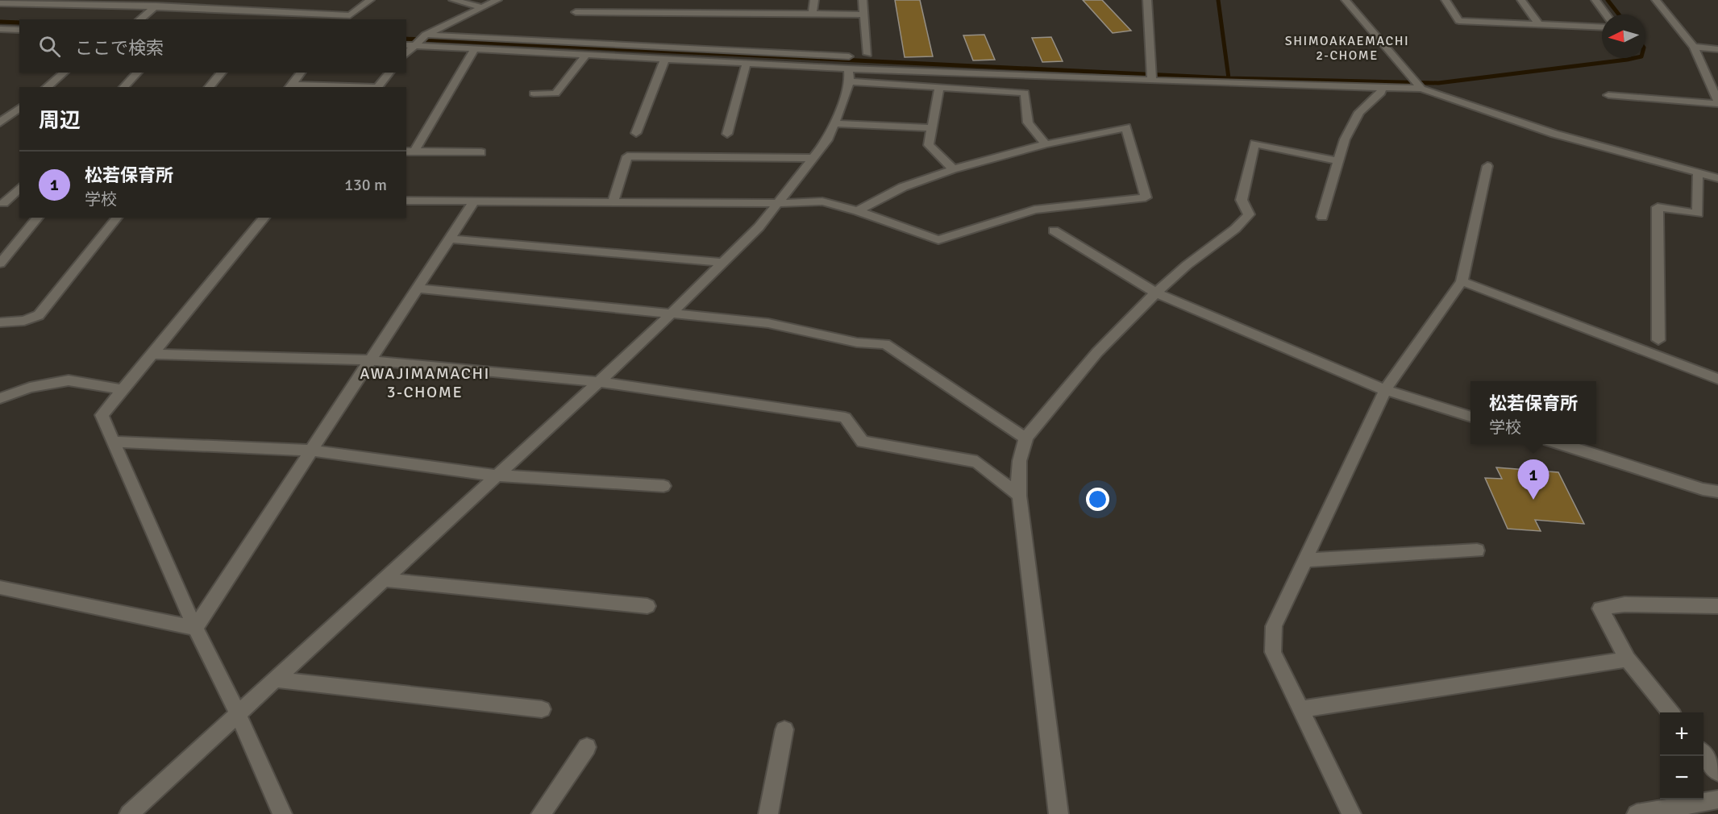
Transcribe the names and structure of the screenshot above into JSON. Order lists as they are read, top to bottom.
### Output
{
  "districts": ["SHIMOAKAEMACHI 2-CHOME", "AWAJIMAMACHI 3-CHOME"],
  "north": "left",
  "page": {
    "search": "ここで検索",
    "heading": "周辺",
    "list": [
      {
        "mark": "1",
        "name": "松若保育所",
        "note": "学校",
        "value": "130 m"
      }
    ],
    "popup": ["松若保育所", "学校"],
    "pins": "1",
    "map_buttons": ["+", "−"]
  }
}
